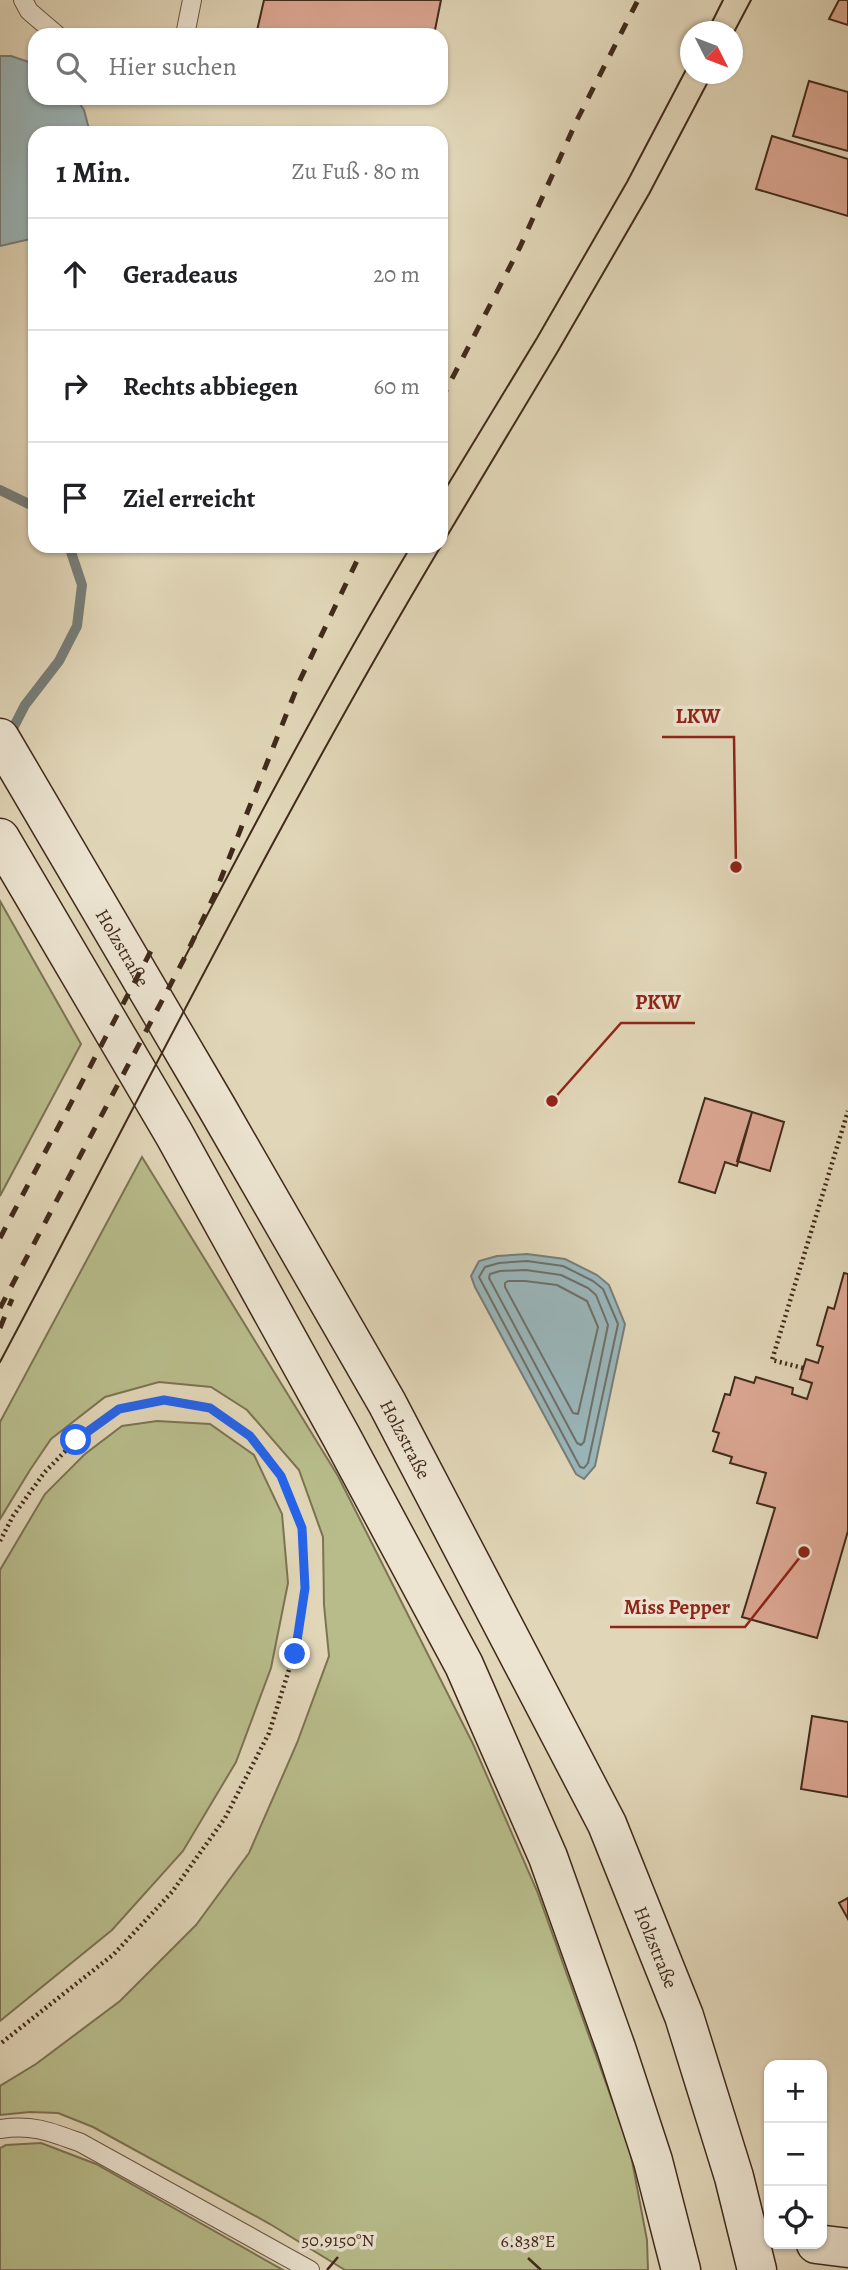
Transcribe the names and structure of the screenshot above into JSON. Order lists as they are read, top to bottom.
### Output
{
  "streets": {
    "main road": ["Holzstraße"]
  },
  "places": ["LKW", "PKW", "Miss Pepper"],
  "north": "bottom right",
  "page": {
    "search": "Hier suchen",
    "heading": ["1 Min.", "Zu Fuß · 80 m"],
    "list": [
      ["Geradeaus", "20 m"],
      ["Rechts abbiegen", "60 m"],
      "Ziel erreicht"
    ],
    "map_buttons": ["+", "−"]
  },
  "coordinates": ["50.9150°N", "6.838°E"]
}
